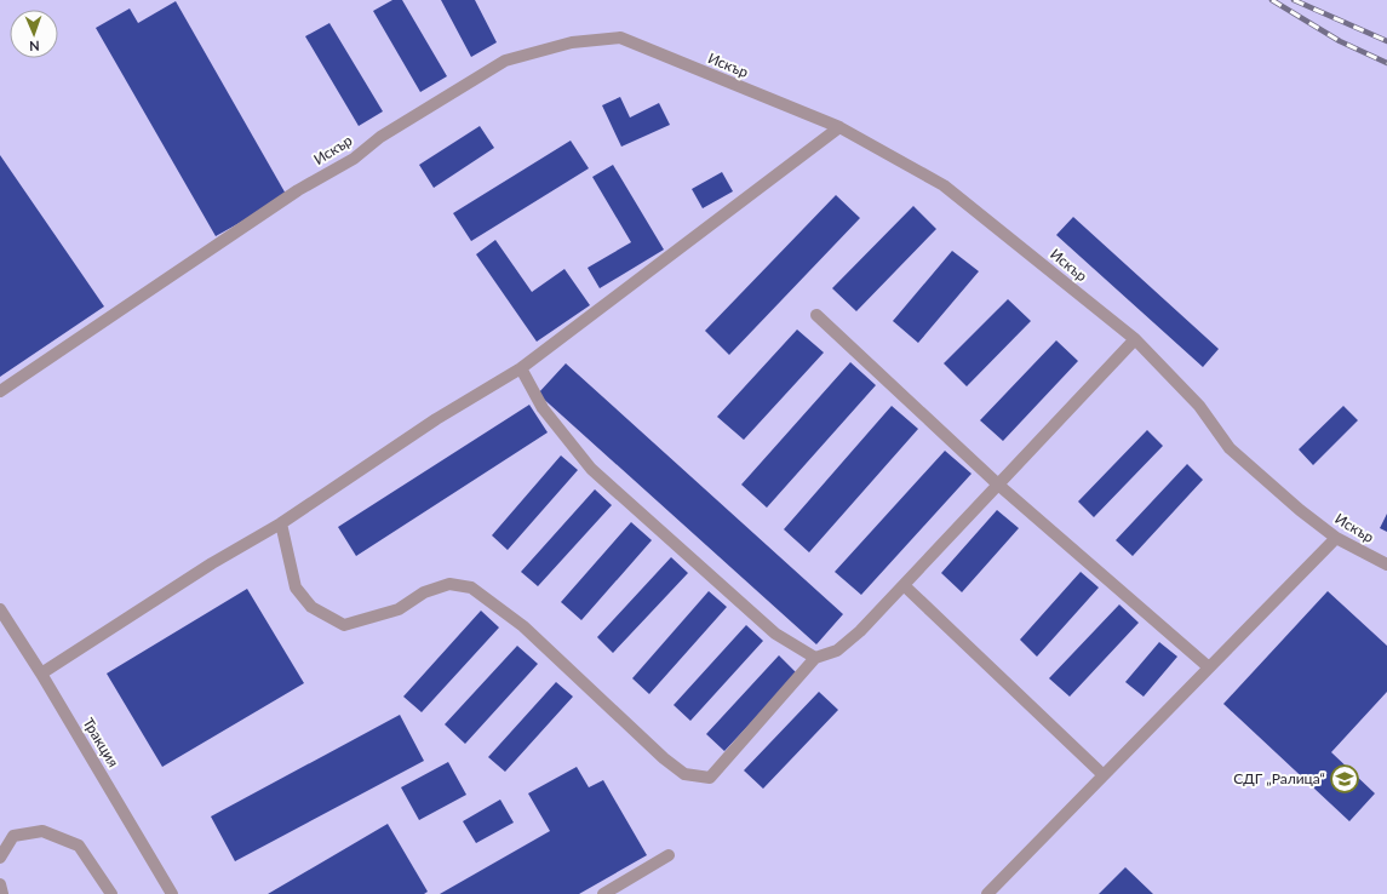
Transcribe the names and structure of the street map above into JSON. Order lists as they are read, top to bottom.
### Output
{
  "streets": {
    "street": ["Искър", "Тракция"]
  },
  "places": {
    "school or university": ["СДГ „Ралица“"]
  },
  "north": "bottom"
}
